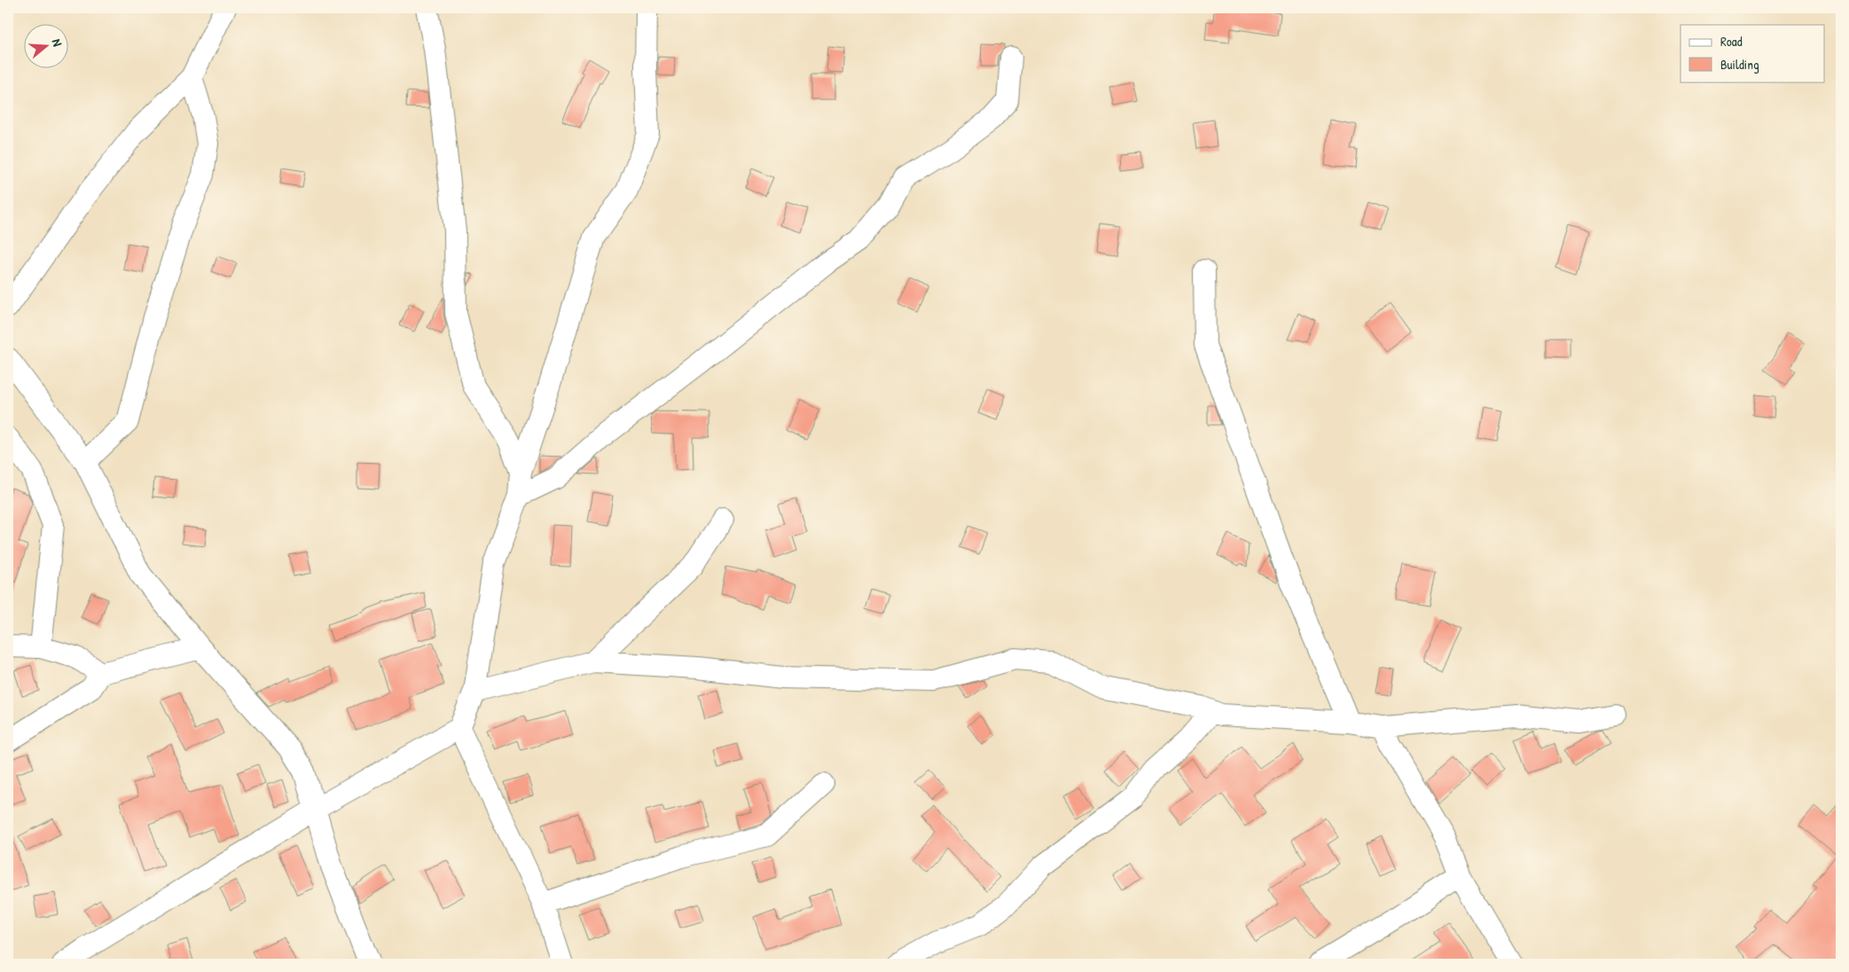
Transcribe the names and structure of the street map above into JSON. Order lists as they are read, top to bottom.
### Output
{
  "legend": ["Road", "Building"],
  "north": "right"
}
